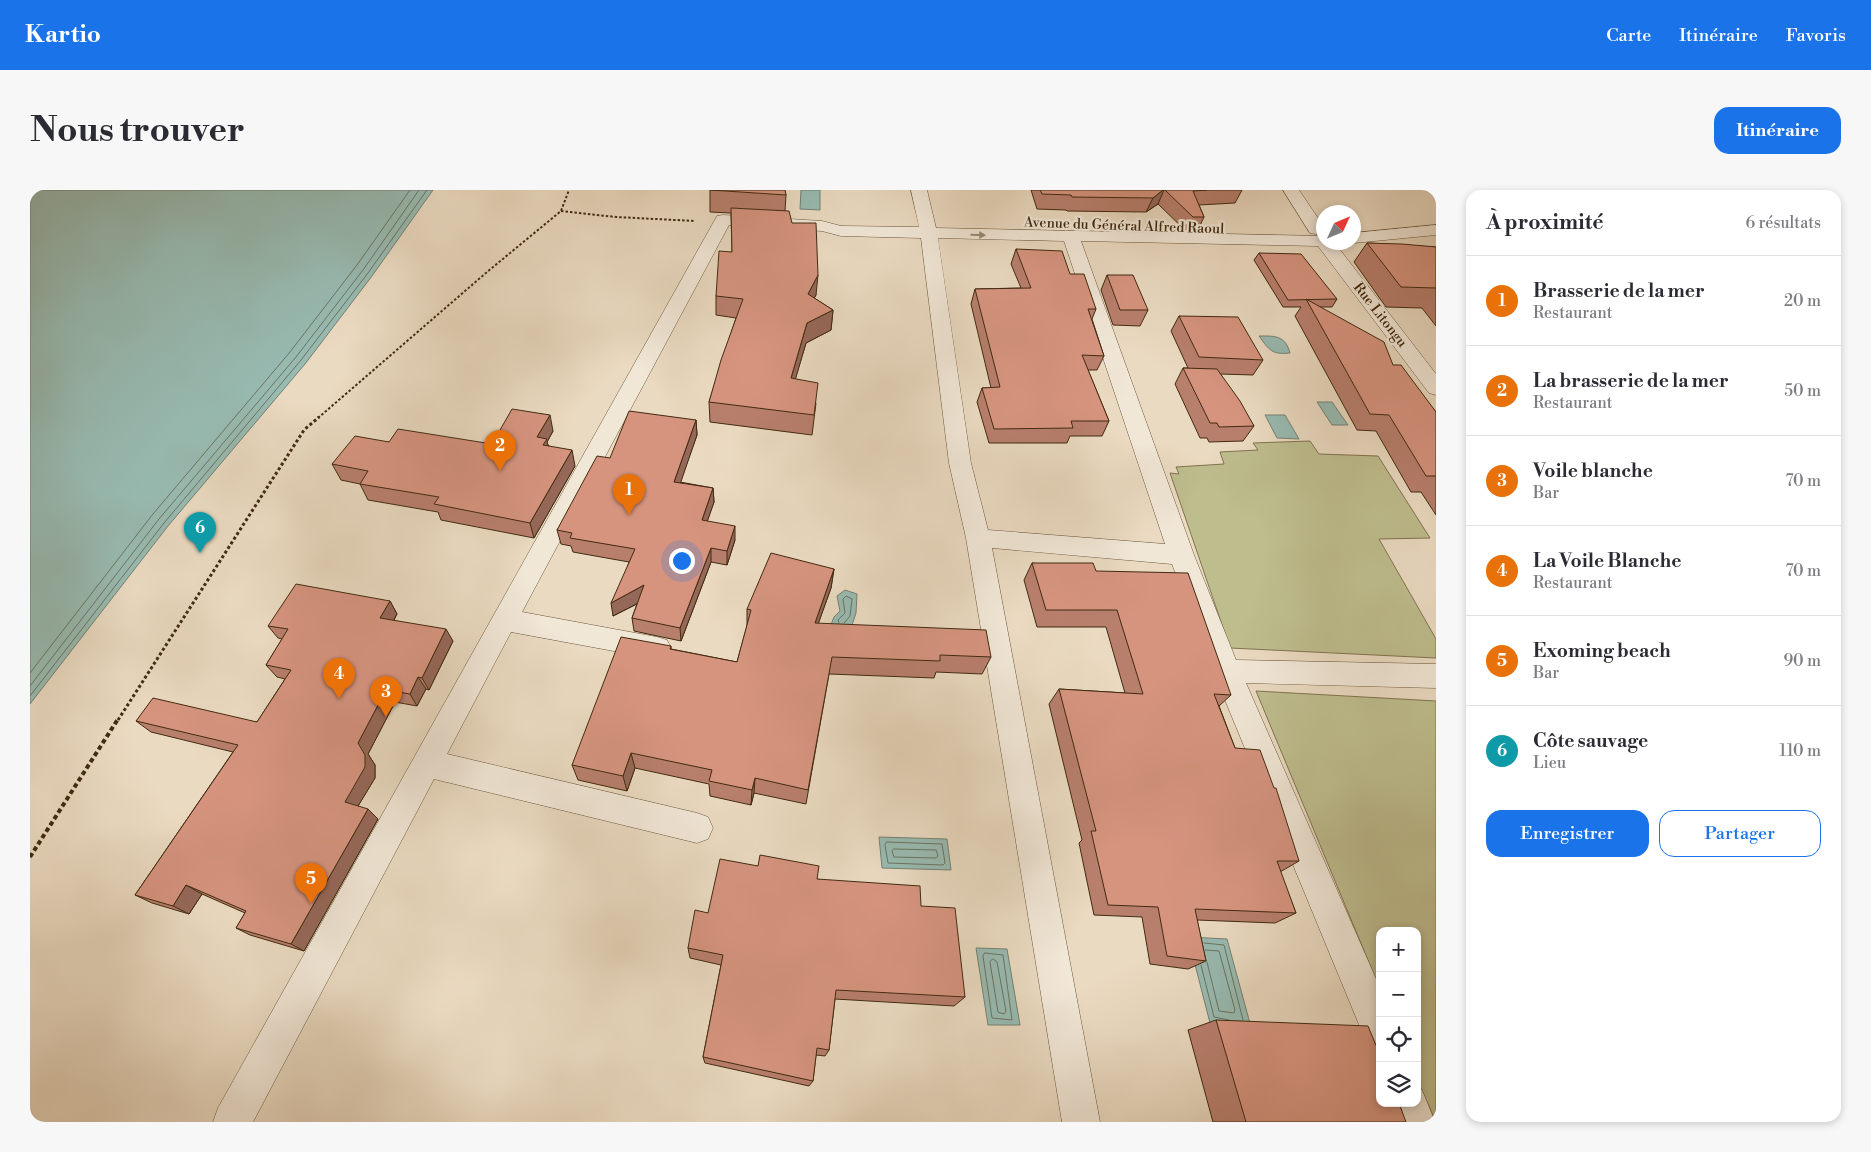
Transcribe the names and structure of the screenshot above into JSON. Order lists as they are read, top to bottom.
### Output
{
  "streets": {
    "street": ["Avenue du Général Alfred Raoul", "Rue Litongu"]
  },
  "north": "top right",
  "page": {
    "header": "Kartio",
    "nav": ["Carte", "Itinéraire", "Favoris"],
    "buttons": [
      "Itinéraire",
      ["Enregistrer", "Partager"]
    ],
    "title": "Nous trouver",
    "heading": ["À proximité", "6 résultats"],
    "list": [
      {
        "mark": "1",
        "name": "Brasserie de la mer",
        "note": "Restaurant",
        "value": "20 m"
      },
      {
        "mark": "2",
        "name": "La brasserie de la mer",
        "note": "Restaurant",
        "value": "50 m"
      },
      {
        "mark": "3",
        "name": "Voile blanche",
        "note": "Bar",
        "value": "70 m"
      },
      {
        "mark": "4",
        "name": "La Voile Blanche",
        "note": "Restaurant",
        "value": "70 m"
      },
      {
        "mark": "5",
        "name": "Exoming beach",
        "note": "Bar",
        "value": "90 m"
      },
      {
        "mark": "6",
        "name": "Côte sauvage",
        "note": "Lieu",
        "value": "110 m"
      }
    ],
    "pins": [
      "2",
      "1",
      "6",
      "4",
      "3",
      "5"
    ],
    "map_buttons": ["+", "−"]
  }
}
